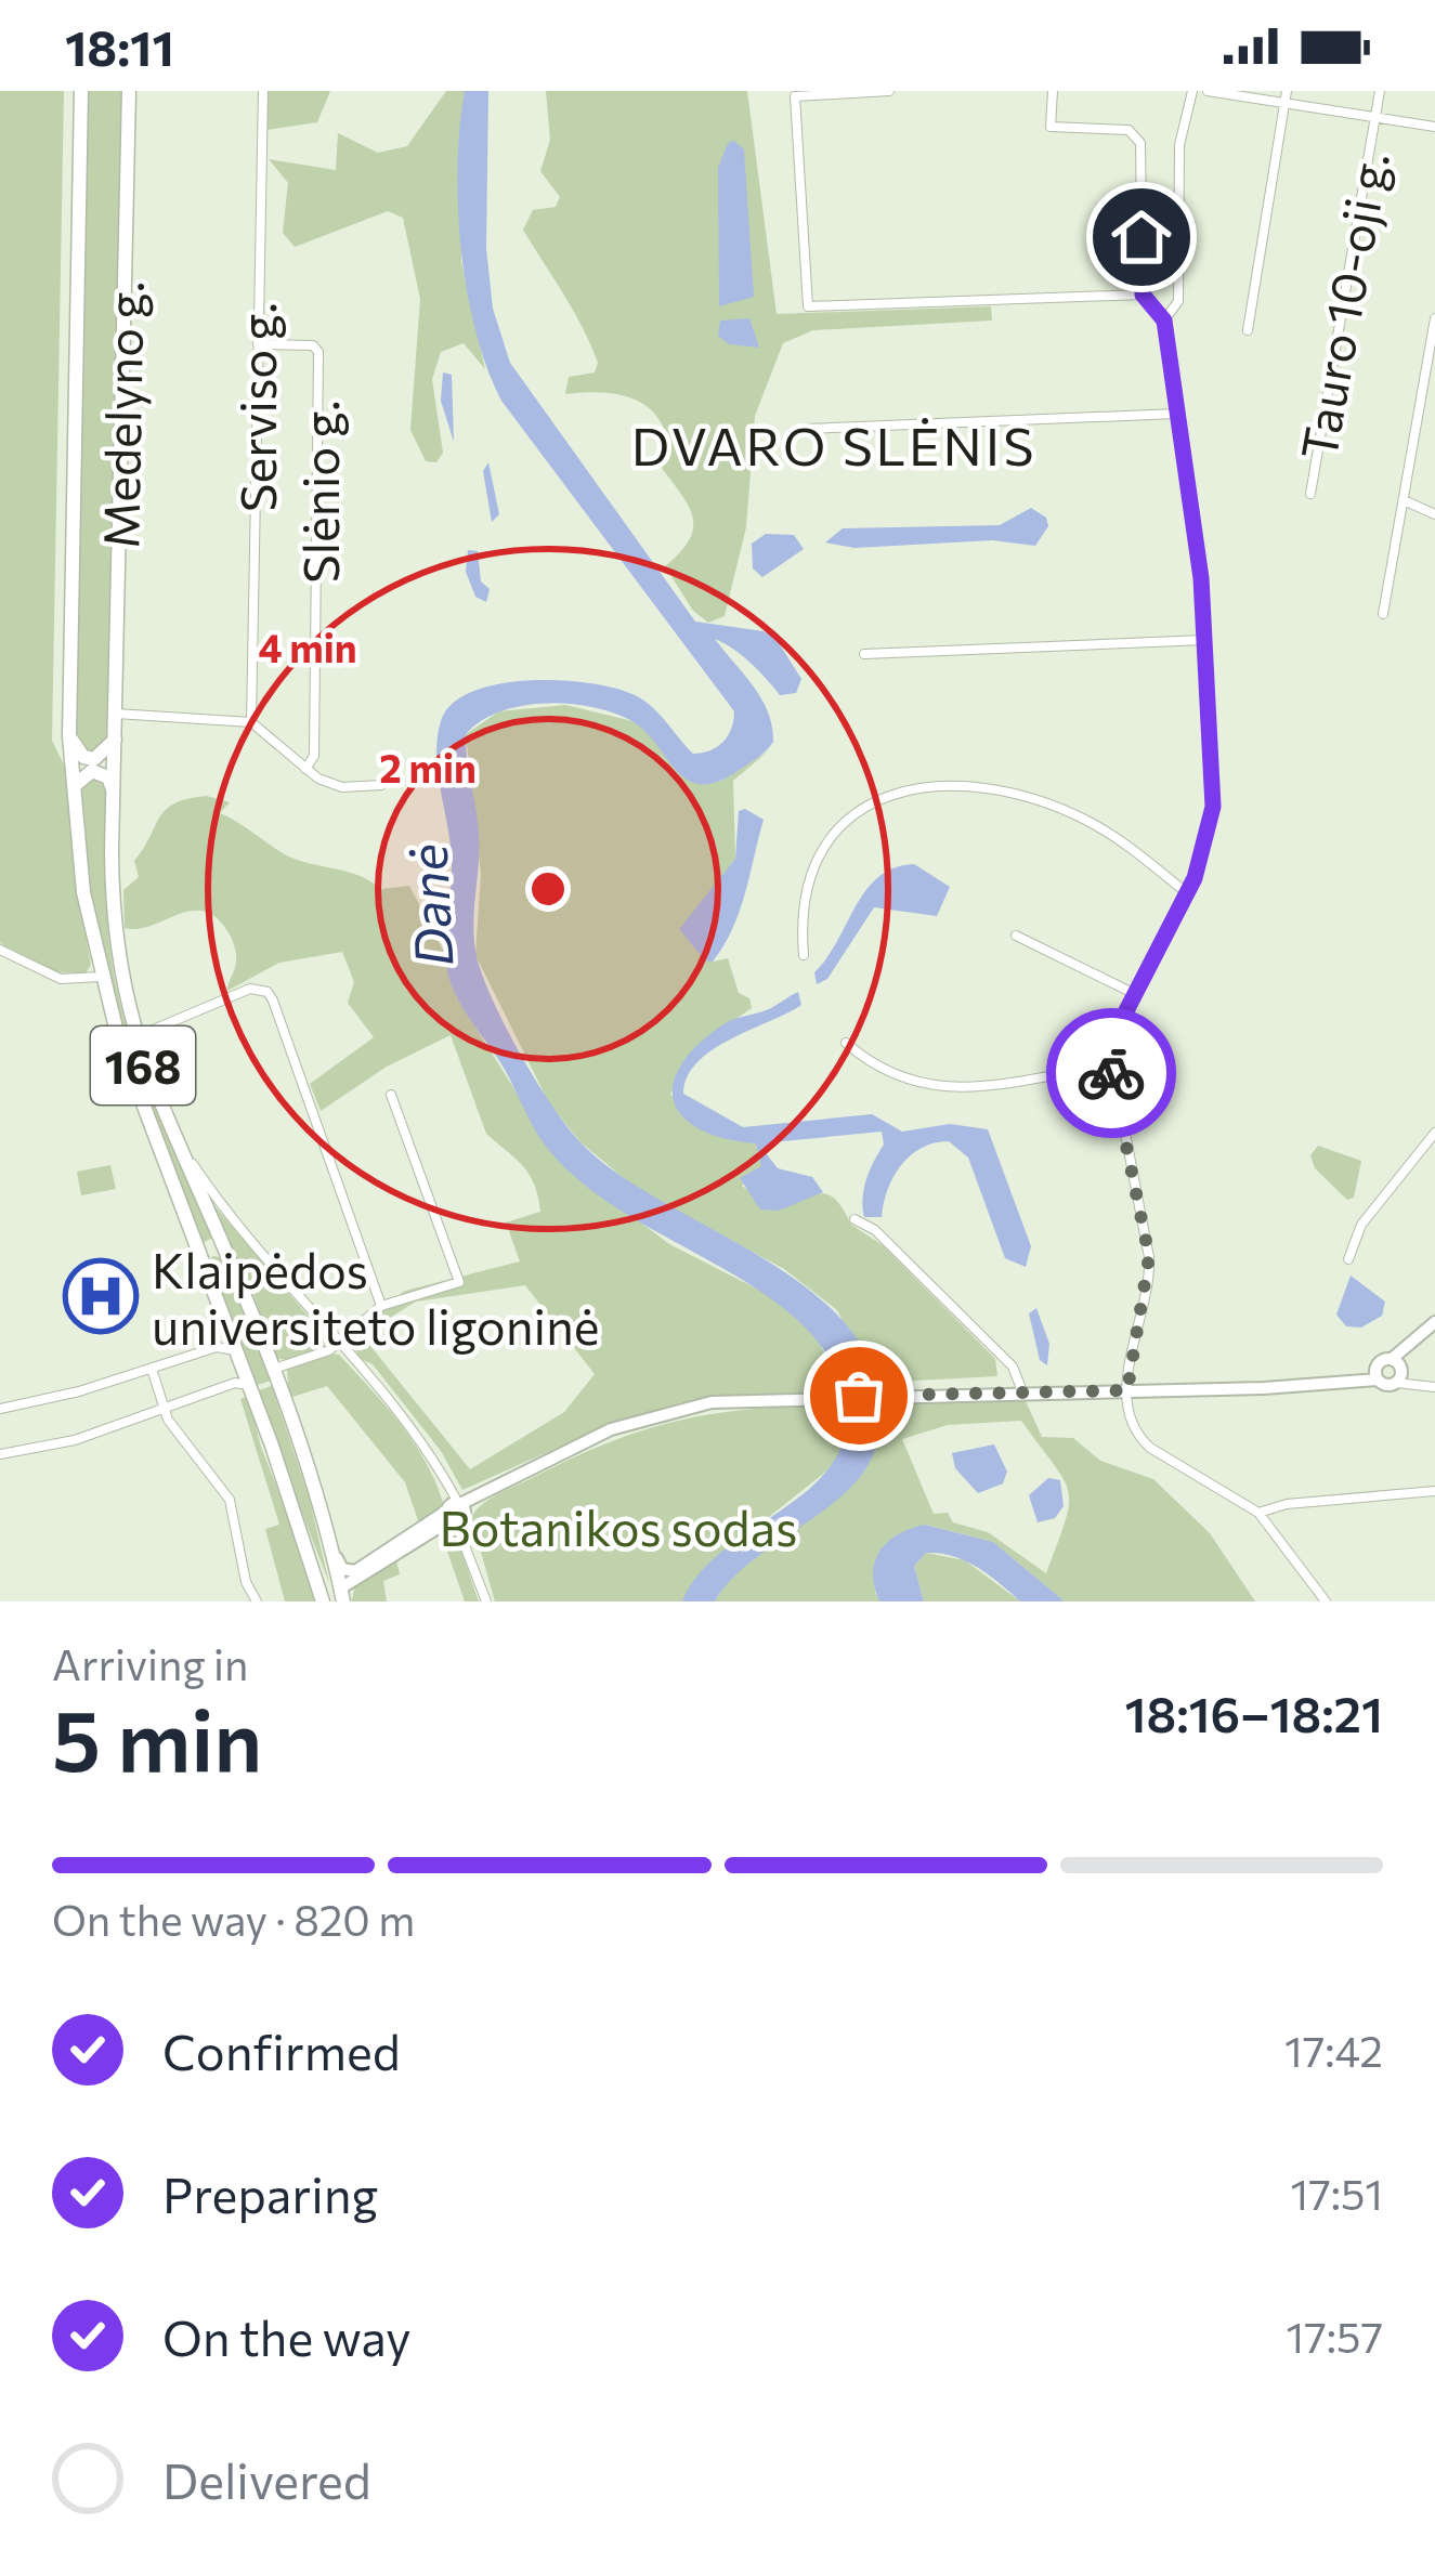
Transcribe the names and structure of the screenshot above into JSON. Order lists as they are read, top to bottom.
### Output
{
  "streets": {
    "main road": ["Medelyno g.", "168"],
    "street": ["Tauro 10-oji g.", "Serviso g.", "Slėnio g."]
  },
  "crossings": [
    ["Serviso g.", "Slėnio g."],
    ["Medelyno g.", "168"]
  ],
  "districts": ["DVARO SLĖNIS"],
  "water": ["Danė"],
  "parks": ["Botanikos sodas"],
  "places": {
    "hospital": ["Klaipėdos universiteto ligoninė"]
  },
  "page": {
    "status": "18:11",
    "heading": ["5 min", "Arriving in", "18:16–18:21"],
    "bar": "On the way · 820 m",
    "list": [
      ["Confirmed", "17:42"],
      ["Preparing", "17:51"],
      ["On the way", "17:57"],
      "Delivered"
    ]
  },
  "rings": ["4 min", "2 min"]
}
